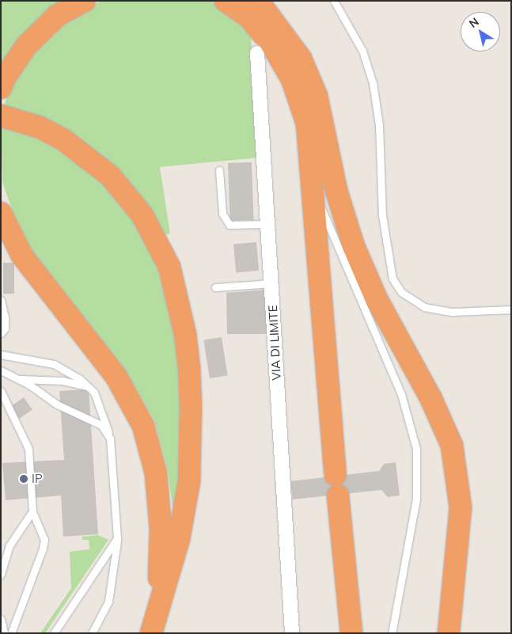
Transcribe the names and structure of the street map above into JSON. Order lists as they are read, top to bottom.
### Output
{
  "streets": {
    "street": ["VIA DI LIMITE"]
  },
  "places": ["IP"],
  "north": "top left"
}
